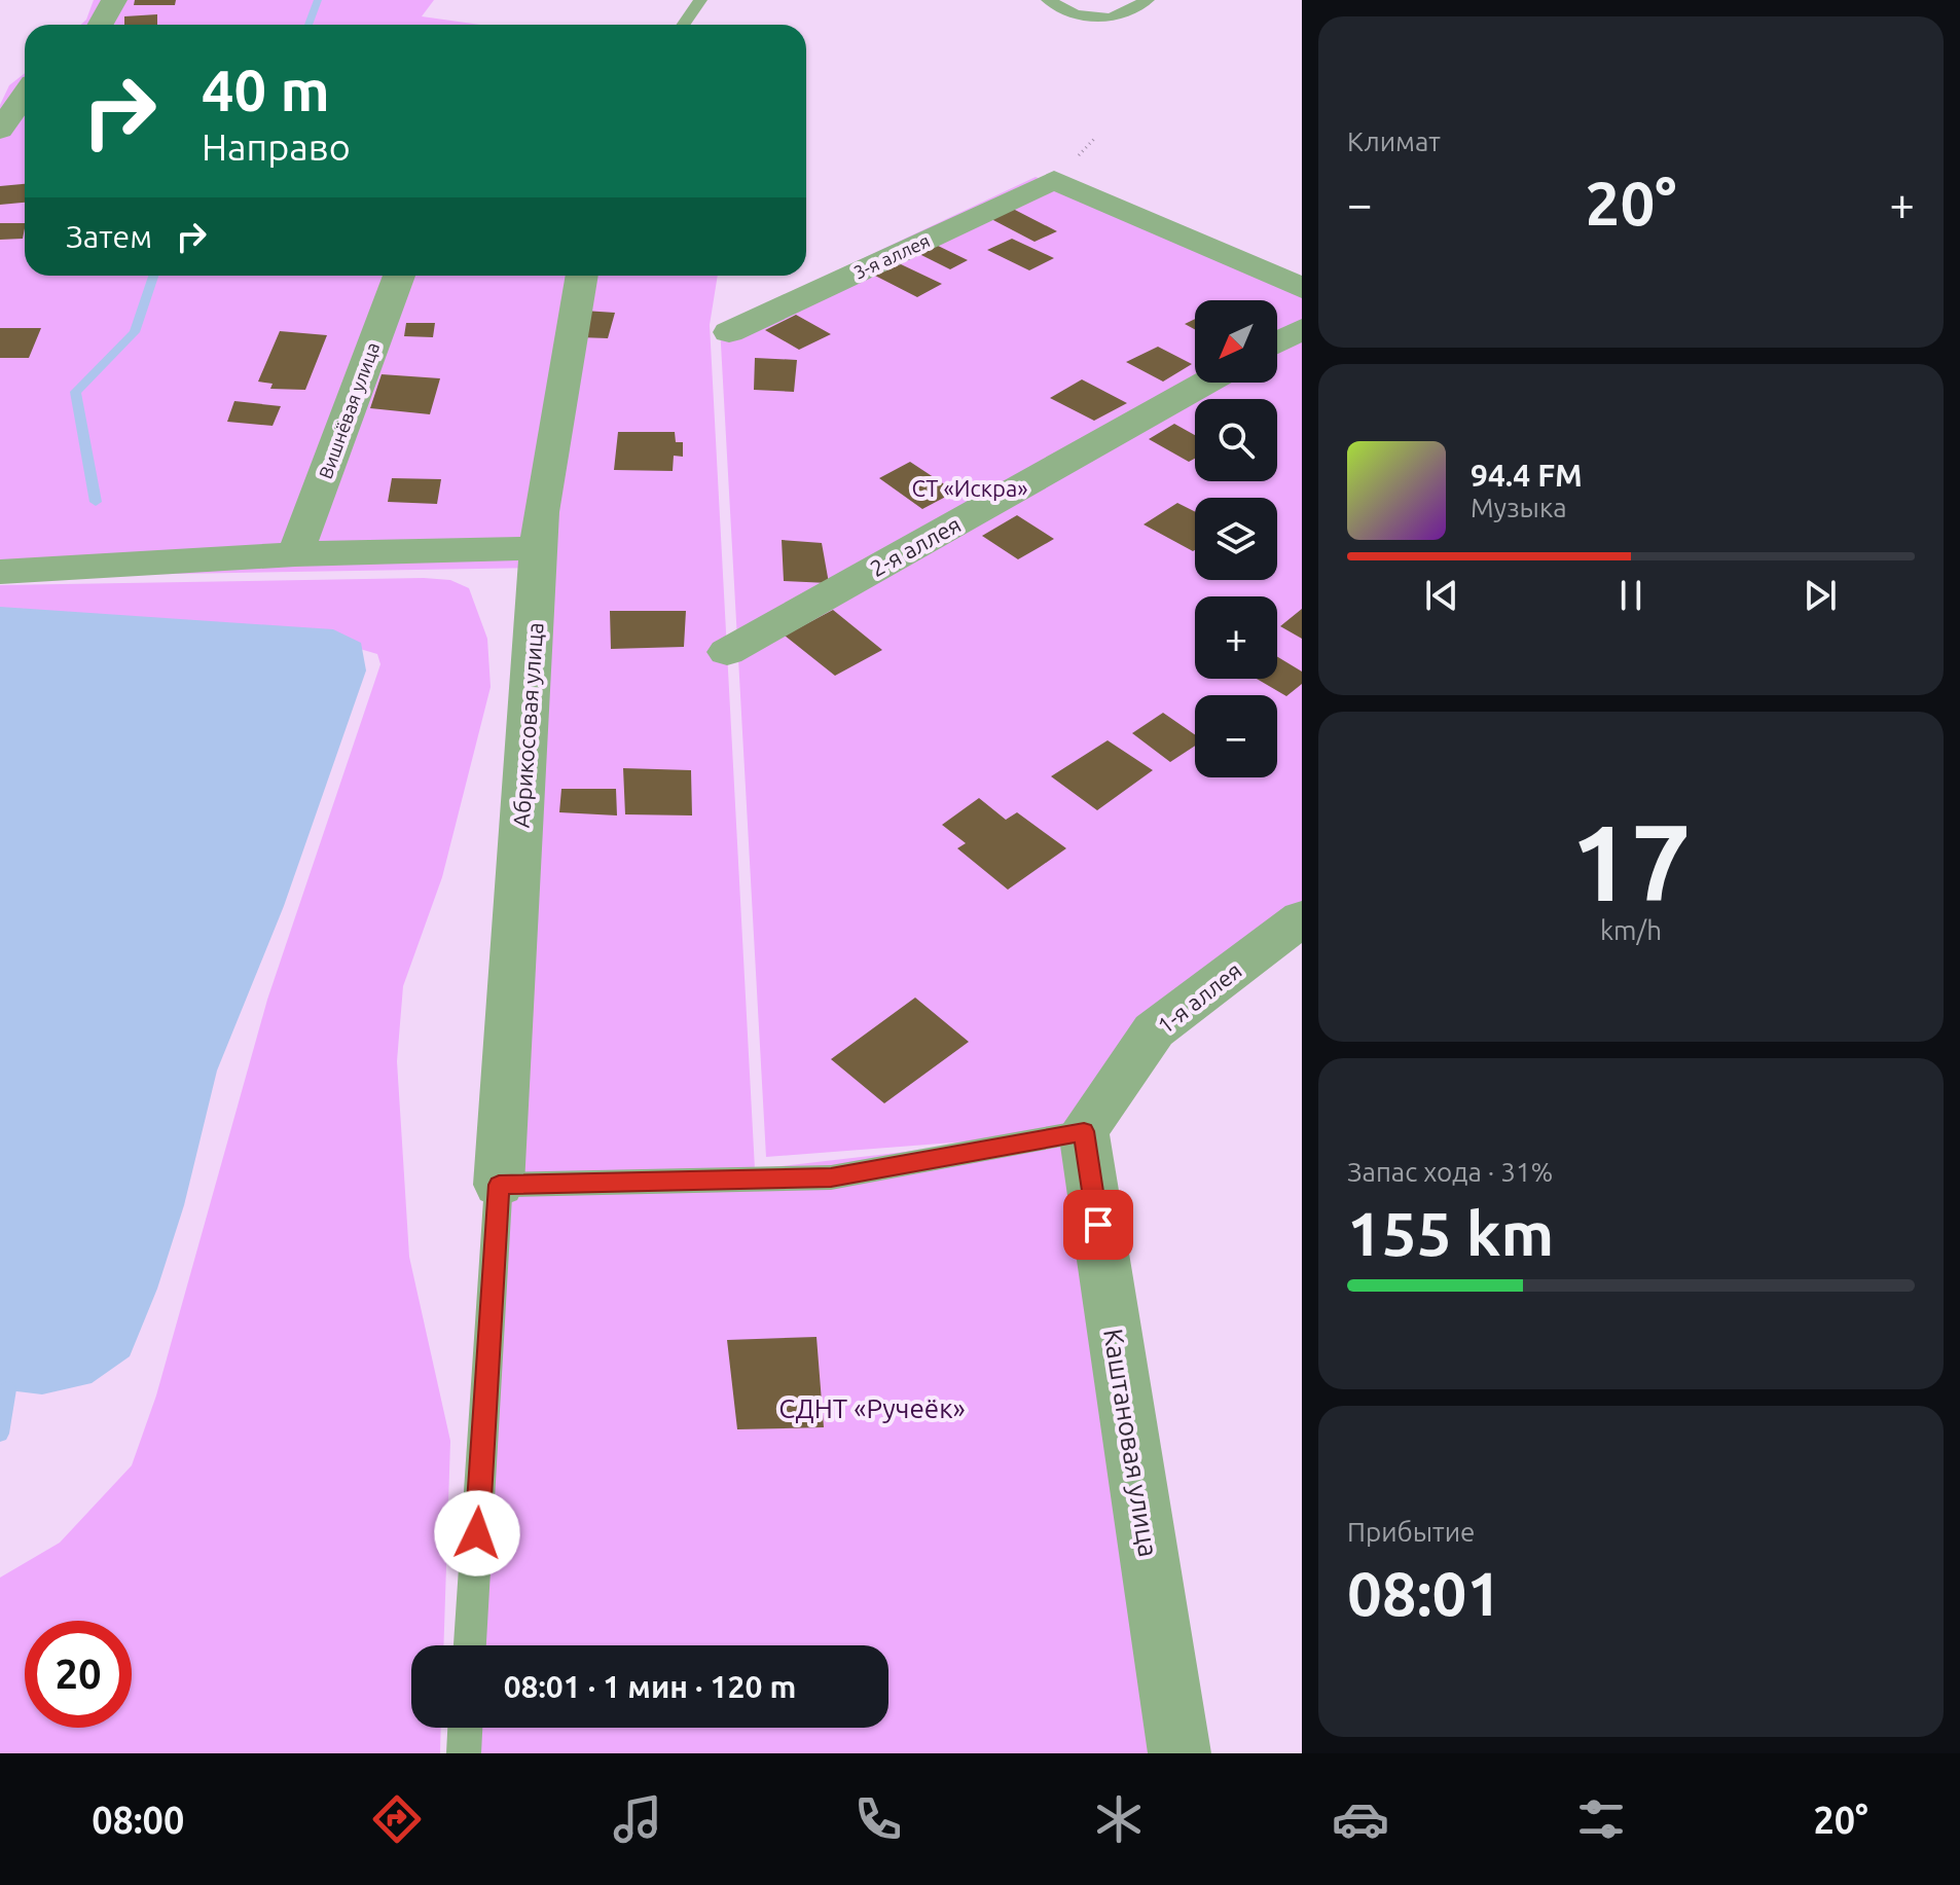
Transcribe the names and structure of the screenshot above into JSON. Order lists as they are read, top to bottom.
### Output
{
  "streets": {
    "street": [
      "3-я аллея",
      "Вишнёвая улица",
      "2-я аллея",
      "Абрикосовая улица",
      "1-я аллея",
      "Каштановая улица"
    ]
  },
  "crossings": [
    ["1-я аллея", "Каштановая улица"]
  ],
  "parks": ["СТ «Искра»", "СДНТ «Ручеёк»"],
  "north": "bottom left",
  "page": {
    "tile": [
      "Климат",
      ["17", "km/h"],
      ["Запас хода · 31%", "155 km"],
      ["Прибытие", "08:01"]
    ],
    "turn": ["40 m", "Направо"],
    "heat": ["−", "20°", "+"],
    "then": "Затем",
    "map_buttons": ["+", "−"],
    "song": ["94.4 FM", "Музыка"],
    "limit": "20",
    "trip": "08:01 · 1 мин · 120 m",
    "tabs": ["08:00", "20°"]
  }
}
